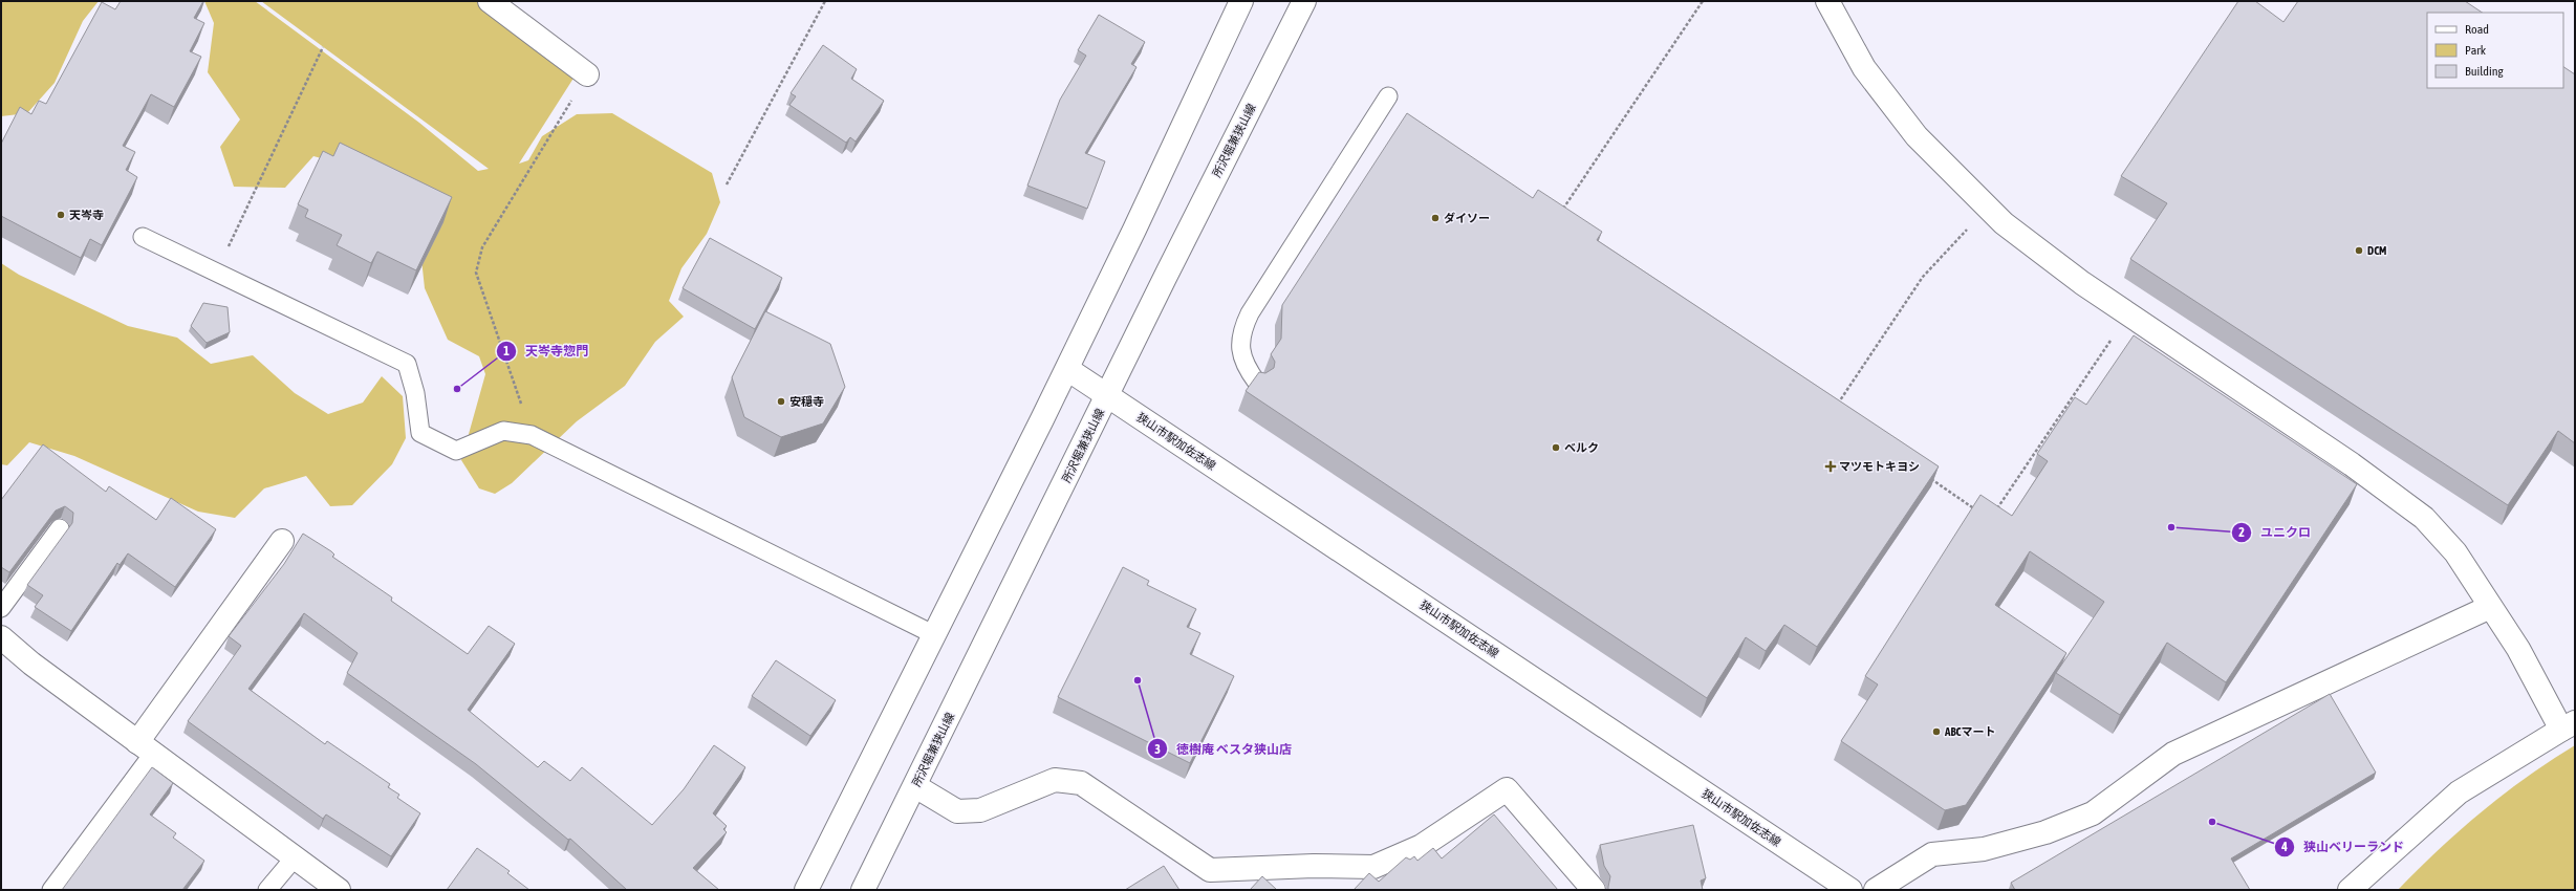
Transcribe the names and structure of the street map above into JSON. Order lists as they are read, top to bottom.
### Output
{
  "streets": {
    "street": ["所沢堀兼狭山線", "狭山市駅加佐志線"]
  },
  "crossings": [
    ["所沢堀兼狭山線", "狭山市駅加佐志線"]
  ],
  "places": {
    "other": [
      "天岑寺",
      "ダイソー",
      "DCM",
      "天岑寺惣門",
      "安穏寺",
      "ベルク",
      "ユニクロ",
      "徳樹庵 ベスタ狭山店",
      "ABCマート",
      "狭山ベリーランド"
    ],
    "health": ["マツモトキヨシ"]
  },
  "legend": ["Road", "Park", "Building"]
}
